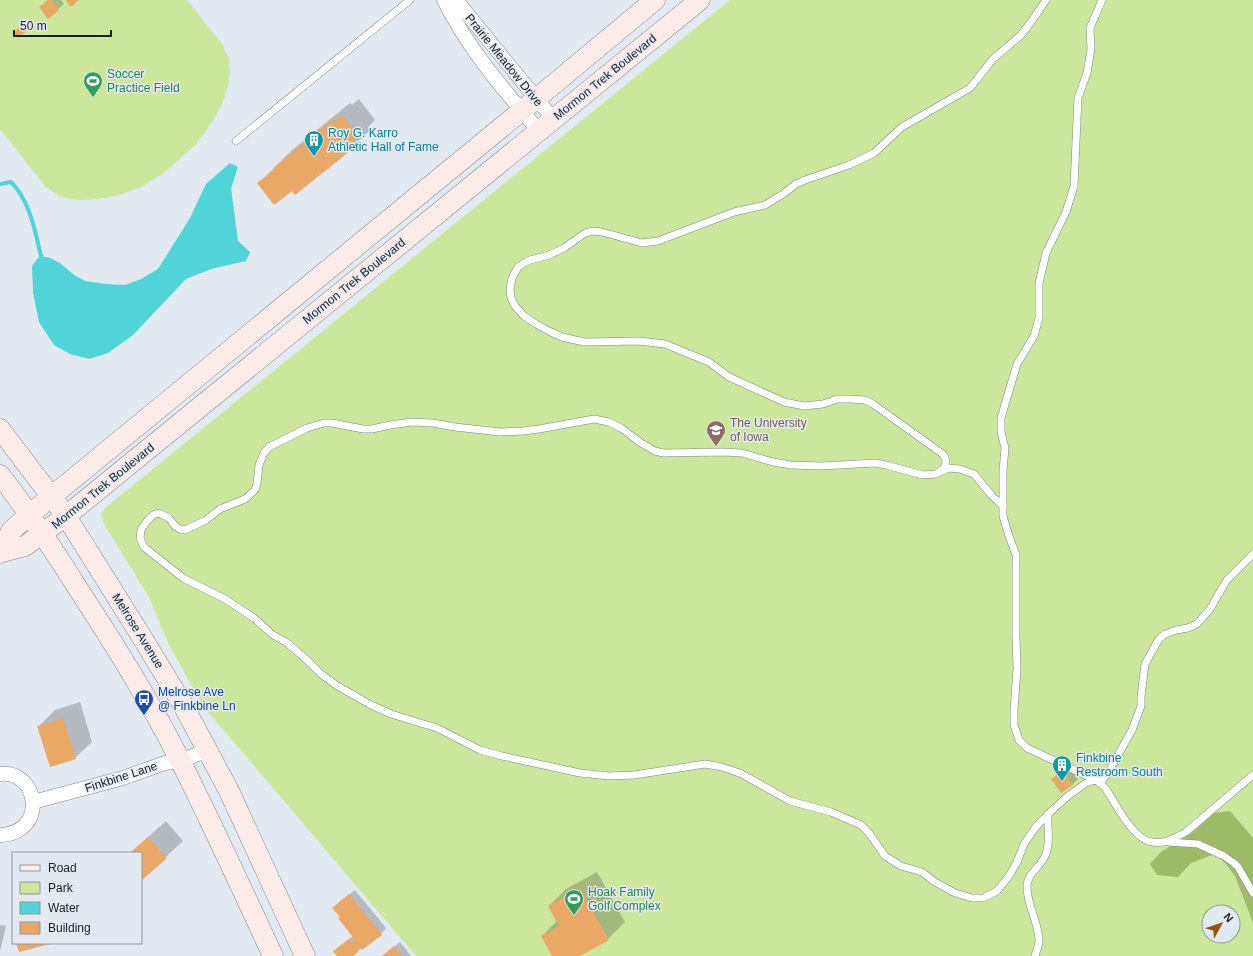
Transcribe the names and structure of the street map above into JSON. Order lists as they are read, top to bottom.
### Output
{
  "streets": {
    "main road": ["Mormon Trek Boulevard", "Melrose Avenue"],
    "street": ["Prairie Meadow Drive", "Finkbine Lane"]
  },
  "crossings": [
    ["Prairie Meadow Drive", "Mormon Trek Boulevard"],
    ["Mormon Trek Boulevard", "Melrose Avenue"],
    ["Melrose Avenue", "Finkbine Lane"]
  ],
  "places": {
    "sports": ["Soccer Practice Field", "Hoak Family Golf Complex"],
    "building": ["Roy G. Karro Athletic Hall of Fame", "Finkbine Restroom South"],
    "school or university": ["The University of Iowa"],
    "bus stop": ["Melrose Ave @ Finkbine Ln"]
  },
  "legend": [
    "Road",
    "Park",
    "Water",
    "Building"
  ],
  "scale_bar": "50 m",
  "north": "top right"
}
